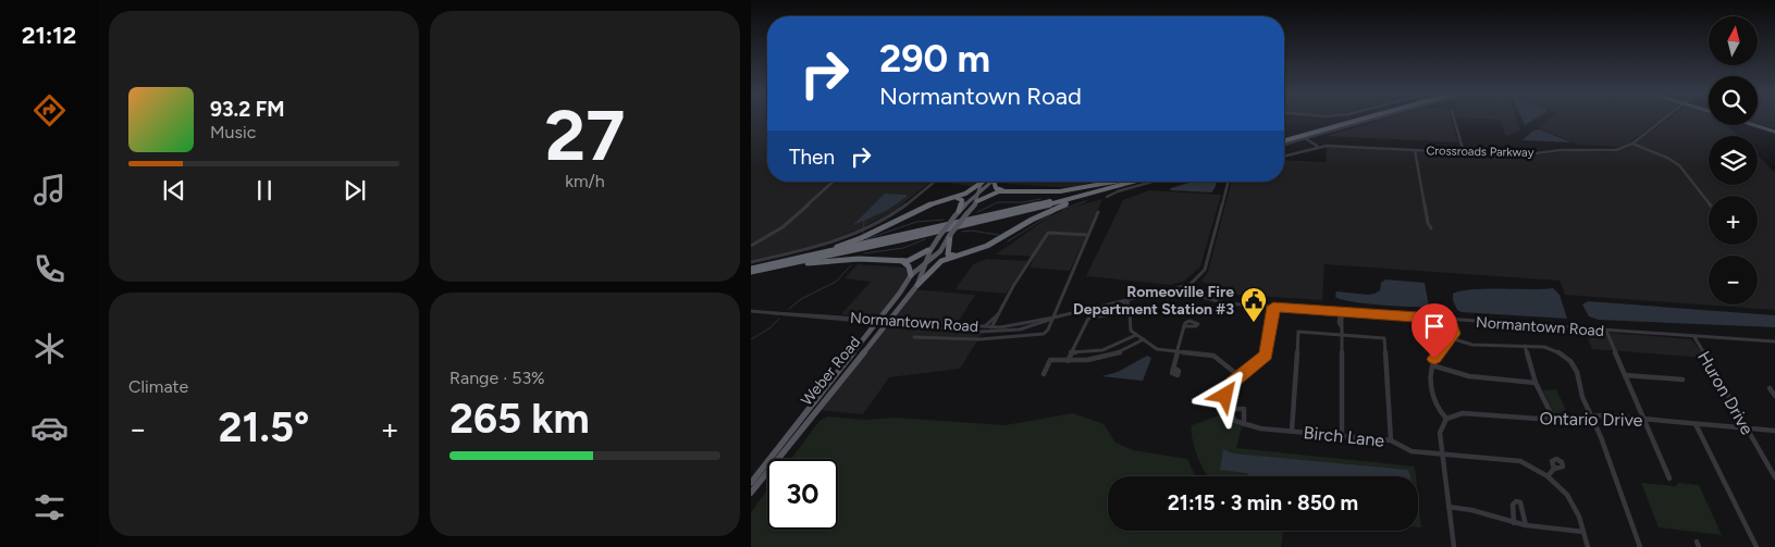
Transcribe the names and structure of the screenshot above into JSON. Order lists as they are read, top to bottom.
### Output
{
  "streets": {
    "main road": ["Weber Road"],
    "street": [
      "Crossroads Parkway",
      "Normantown Road",
      "Huron Drive",
      "Ontario Drive",
      "Birch Lane"
    ]
  },
  "crossings": [
    ["Normantown Road", "Weber Road"],
    ["Normantown Road", "Huron Drive"],
    ["Huron Drive", "Ontario Drive"]
  ],
  "places": {
    "public building": ["Romeoville Fire Department Station #3"]
  },
  "north": "top",
  "page": {
    "tabs": "21:12",
    "tile": [
      ["27", "km/h"],
      "Climate",
      ["Range · 53%", "265 km"]
    ],
    "map_buttons": ["+", "−"],
    "turn": ["290 m", "Normantown Road"],
    "song": ["93.2 FM", "Music"],
    "then": "Then",
    "heat": ["−", "21.5°", "+"],
    "limit": "30",
    "trip": "21:15 · 3 min · 850 m"
  }
}
